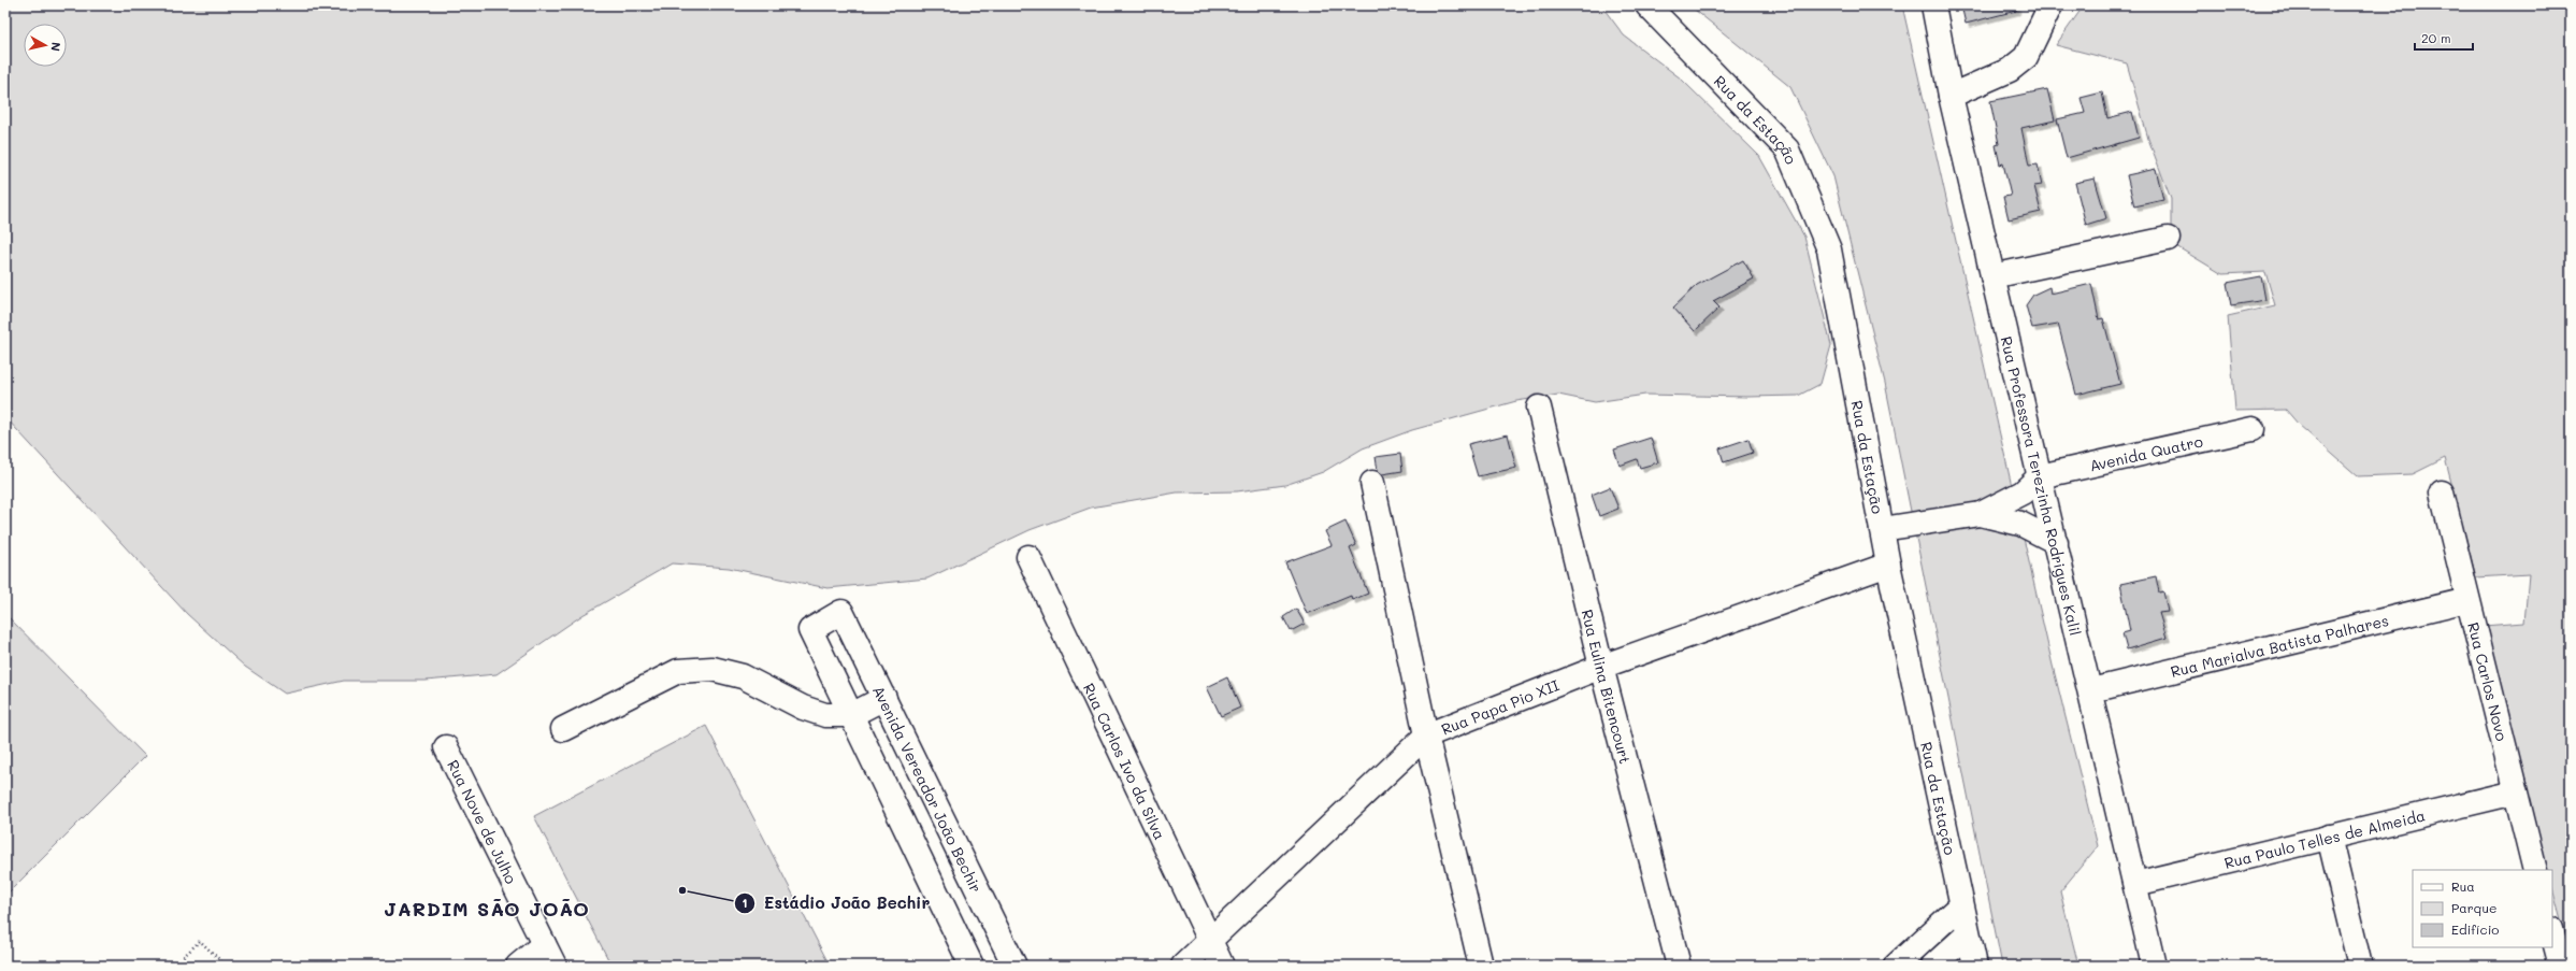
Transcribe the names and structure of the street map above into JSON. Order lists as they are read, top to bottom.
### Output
{
  "streets": {
    "street": [
      "Rua da Estação",
      "Avenida Quatro",
      "Rua Professora Terezinha Rodrigues Kalil",
      "Rua Marialva Batista Palhares",
      "Rua Carlos Novo",
      "Rua Eulina Bitencourt",
      "Rua Papa Pio XII",
      "Rua Carlos Ivo da Silva",
      "Avenida Vereador João Bechir",
      "Rua Nove de Julho",
      "Rua Paulo Telles de Almeida"
    ]
  },
  "crossings": [
    ["Rua da Estação", "Rua Papa Pio XII"],
    ["Avenida Quatro", "Rua Professora Terezinha Rodrigues Kalil"],
    ["Rua Professora Terezinha Rodrigues Kalil", "Rua Marialva Batista Palhares"],
    ["Rua Professora Terezinha Rodrigues Kalil", "Rua Paulo Telles de Almeida"],
    ["Rua Marialva Batista Palhares", "Rua Carlos Novo"],
    ["Rua Carlos Novo", "Rua Paulo Telles de Almeida"],
    ["Rua Eulina Bitencourt", "Rua Papa Pio XII"],
    ["Rua Papa Pio XII", "Rua Carlos Ivo da Silva"]
  ],
  "districts": ["JARDIM SÃO JOÃO"],
  "places": ["Estádio João Bechir"],
  "legend": ["Rua", "Parque", "Edifício"],
  "scale_bar": "20 m",
  "north": "right"
}
